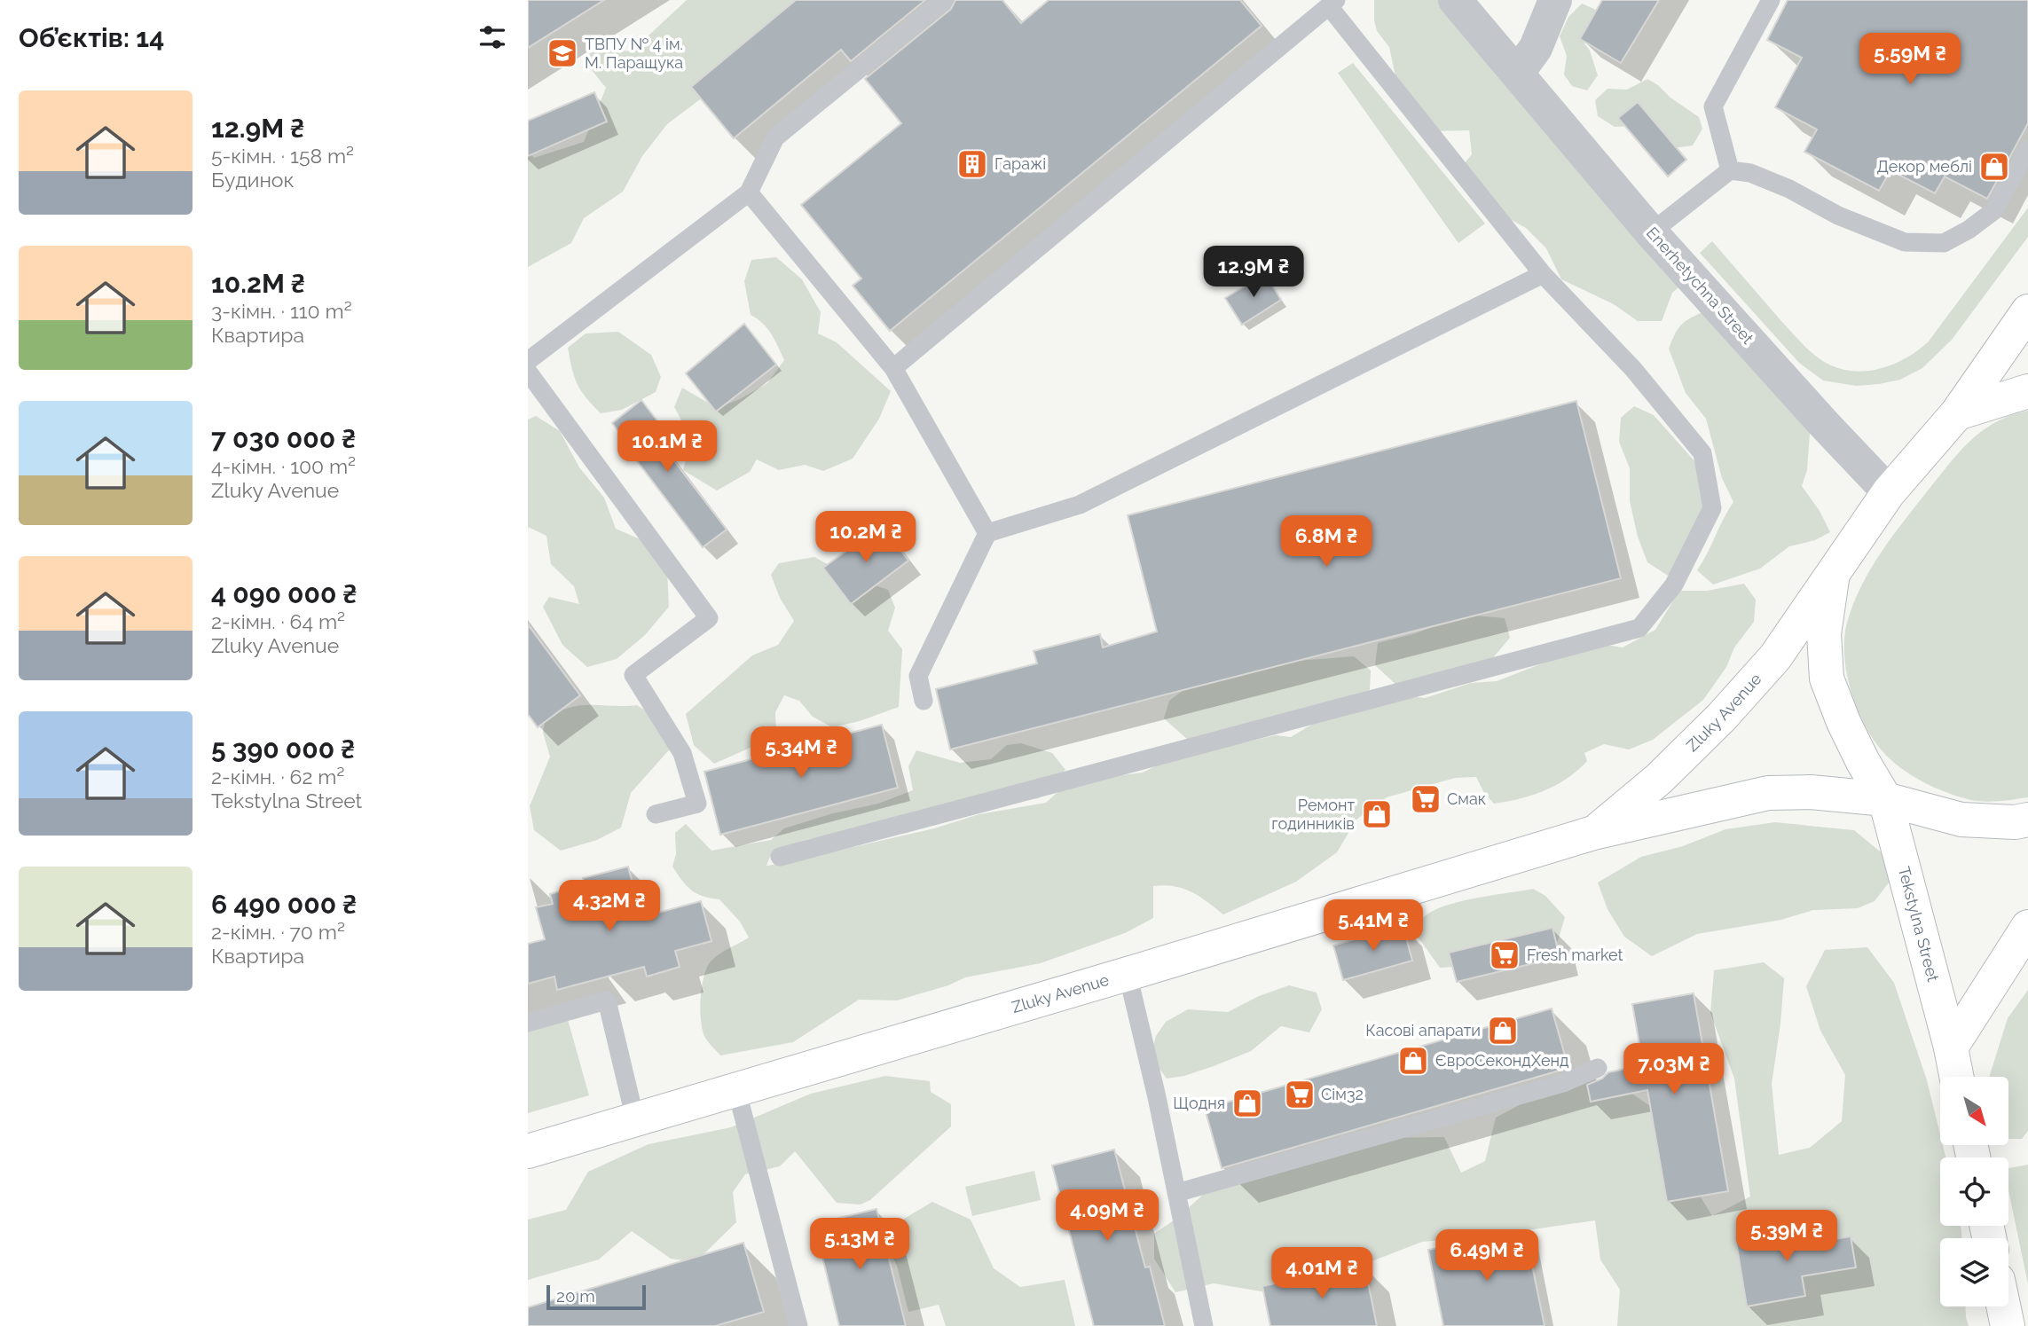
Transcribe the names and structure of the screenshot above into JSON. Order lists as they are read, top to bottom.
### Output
{
  "streets": {
    "main road": ["Zluky Avenue", "Tekstylna Street"],
    "street": ["Enerhetychna Street"]
  },
  "crossings": [
    ["Enerhetychna Street", "Zluky Avenue"],
    ["Zluky Avenue", "Tekstylna Street"]
  ],
  "places": {
    "school or university": ["ТВПУ № 4 ім. М. Паращука"],
    "building": ["Гаражі"],
    "shop": [
      "Декор меблі",
      "Ремонт годинників",
      "Касові апарати",
      "ЄвроСекондХенд",
      "Щодня"
    ],
    "supermarket": ["Смак", "Fresh market", "Сім32"]
  },
  "scale_bar": "20 m",
  "north": "bottom right",
  "page": {
    "heading": "Об’єктів: 14",
    "price": [
      "5.59M ₴",
      "12.9M ₴",
      "10.1M ₴",
      "10.2M ₴",
      "6.8M ₴",
      "5.34M ₴",
      "4.32M ₴",
      "5.41M ₴",
      "7.03M ₴",
      "4.09M ₴",
      "5.39M ₴",
      "5.13M ₴",
      "6.49M ₴",
      "4.01M ₴"
    ],
    "list": [
      {
        "name": "12.9M ₴",
        "note": "5-кімн. · 158 m² · Будинок"
      },
      {
        "name": "10.2M ₴",
        "note": "3-кімн. · 110 m² · Квартира"
      },
      {
        "name": "7 030 000 ₴",
        "note": "4-кімн. · 100 m² · Zluky Avenue"
      },
      {
        "name": "4 090 000 ₴",
        "note": "2-кімн. · 64 m² · Zluky Avenue"
      },
      {
        "name": "5 390 000 ₴",
        "note": "2-кімн. · 62 m² · Tekstylna Street"
      },
      {
        "name": "6 490 000 ₴",
        "note": "2-кімн. · 70 m² · Квартира"
      }
    ],
    "scale": "20 m"
  }
}
